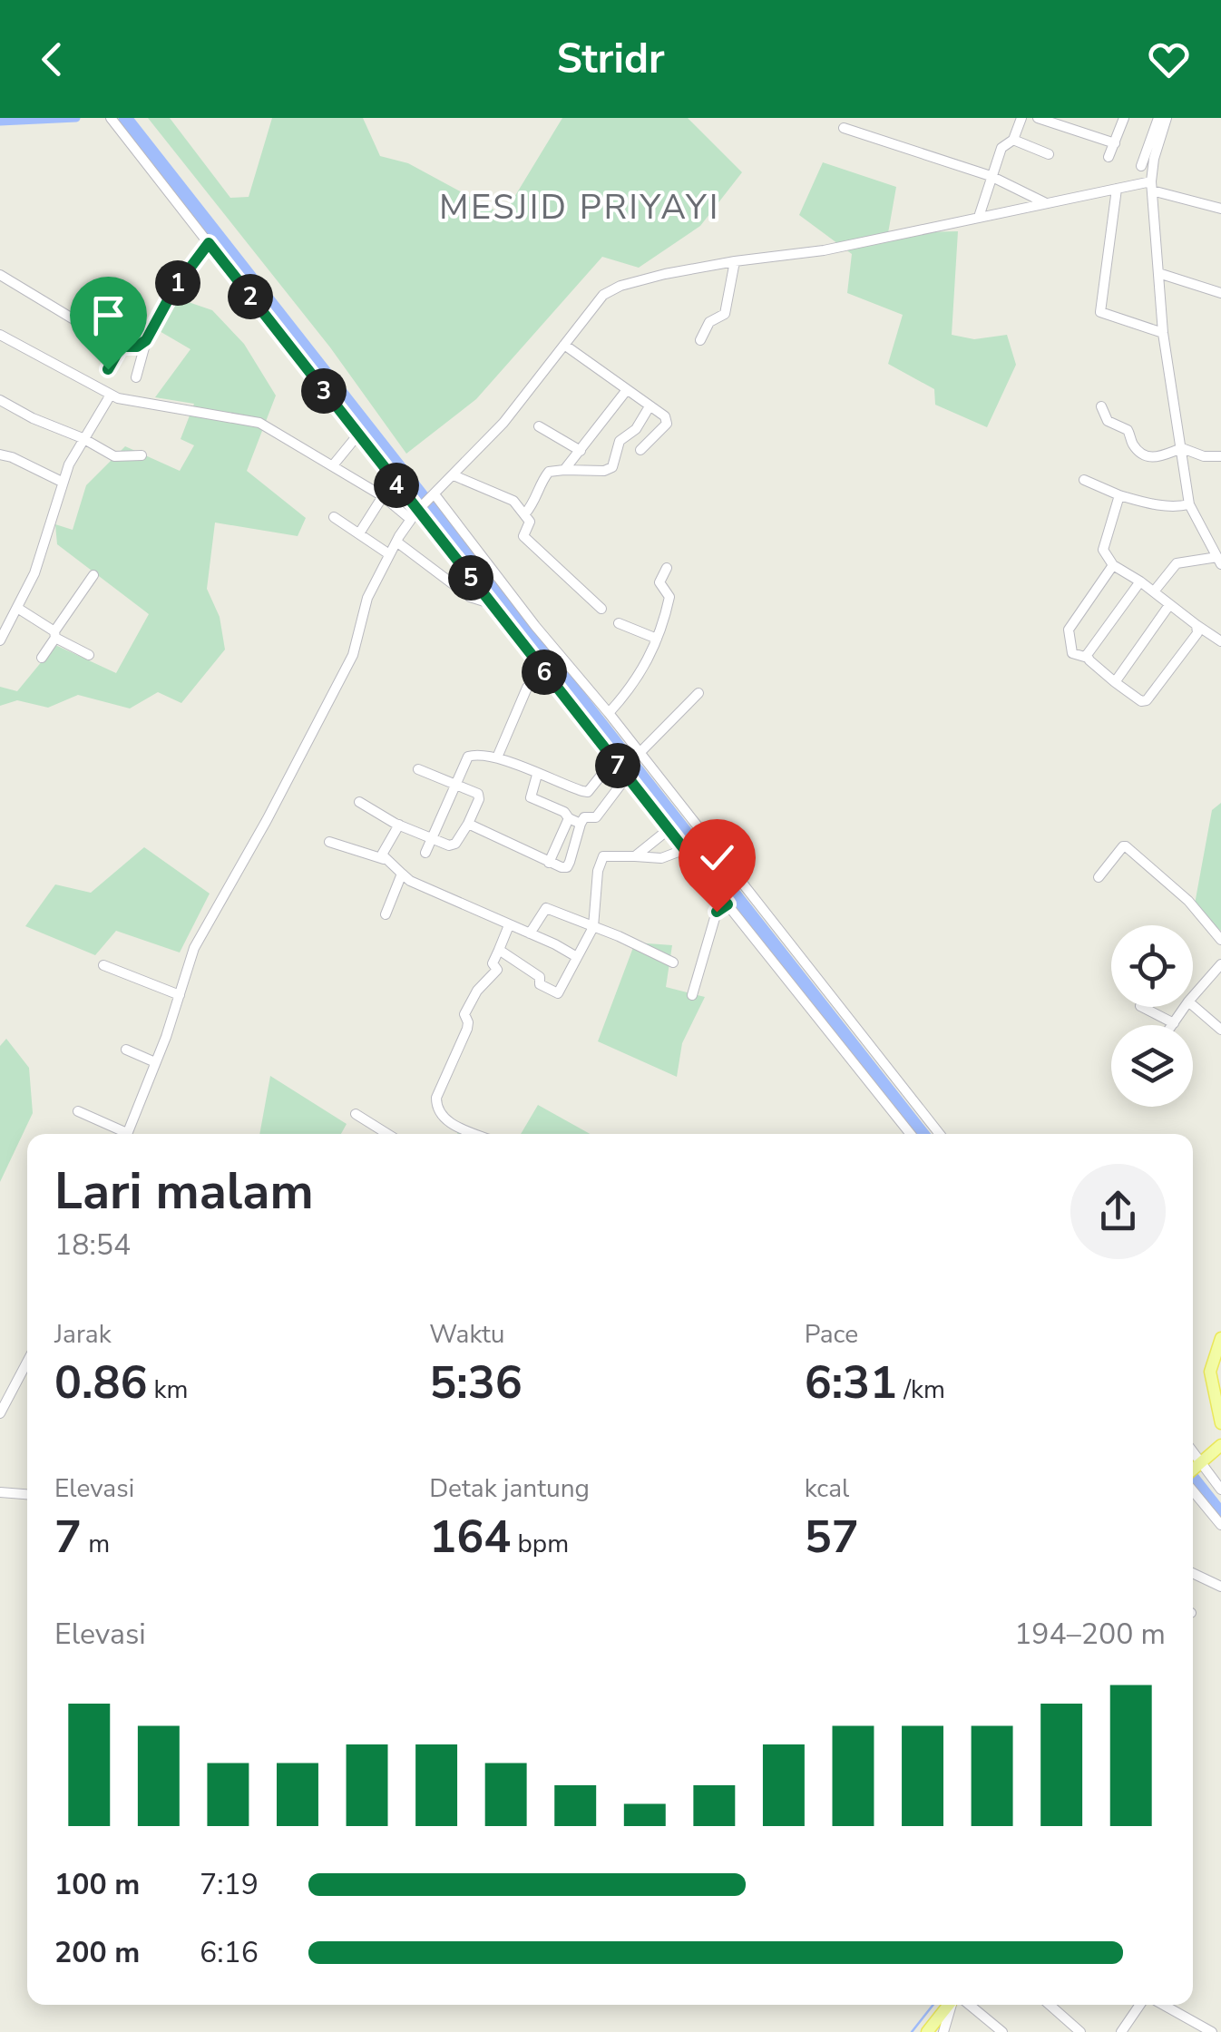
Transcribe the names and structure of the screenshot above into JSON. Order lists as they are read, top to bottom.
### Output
{
  "districts": ["MESJID PRIYAYI"],
  "page": {
    "header": "Stridr",
    "pins": [
      "1",
      "2",
      "3",
      "4",
      "5",
      "6",
      "7"
    ],
    "heading": ["Lari malam", "18:54"],
    "stats": [
      ["Jarak", "0.86 km"],
      ["Waktu", "5:36"],
      ["Pace", "6:31 /km"],
      ["Elevasi", "7 m"],
      ["Detak jantung", "164 bpm"],
      ["kcal", "57"]
    ],
    "chart": ["Elevasi", "194–200 m"],
    "list": [
      {
        "name": "100 m",
        "note": "7:19"
      },
      {
        "name": "200 m",
        "note": "6:16"
      }
    ]
  }
}
